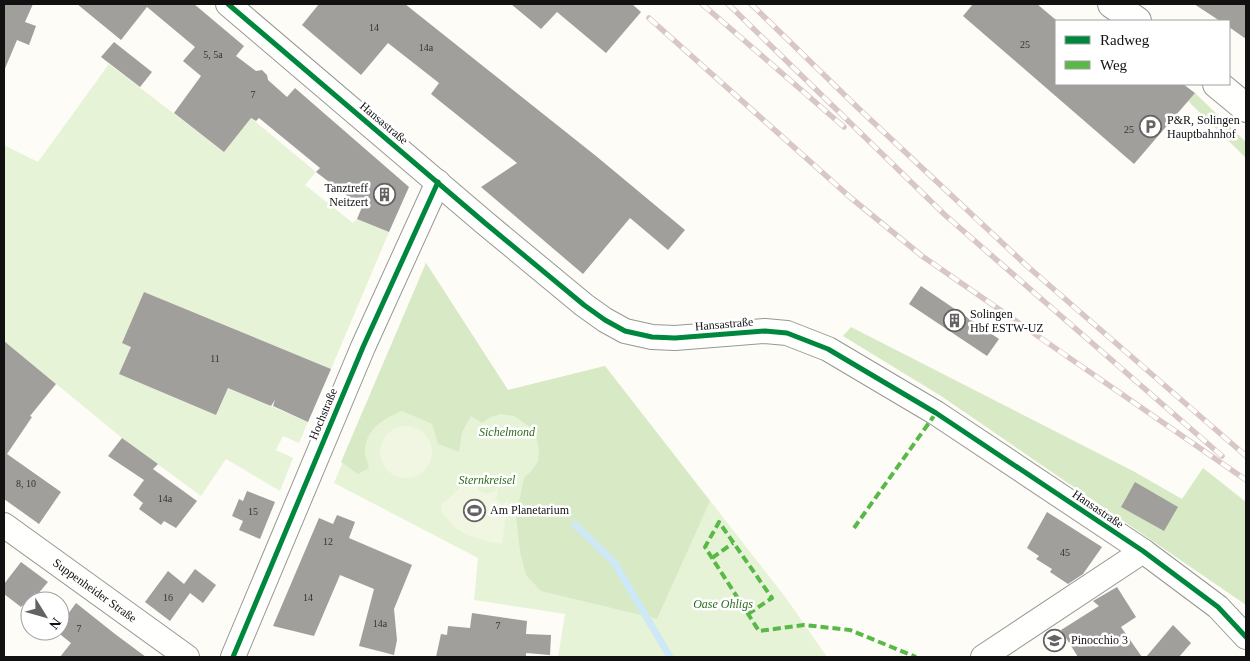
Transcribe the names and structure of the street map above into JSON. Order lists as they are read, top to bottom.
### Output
{
  "streets": {
    "street": ["Hansastraße", "Hochstraße", "Suppenheider Straße"]
  },
  "crossings": [
    ["Hansastraße", "Hochstraße"]
  ],
  "parks": ["Sichelmond", "Sternkreisel", "Oase Ohligs"],
  "places": {
    "parking": ["P&R, Solingen Hauptbahnhof"],
    "building": ["Tanztreff Neitzert", "Solingen Hbf ESTW-UZ"],
    "sports": ["Am Planetarium"],
    "school or university": ["Pinocchio 3"]
  },
  "house_numbers": [
    "14",
    "25",
    "14a",
    "5, 5a",
    "7",
    "25",
    "11",
    "8, 10",
    "14a",
    "15",
    "12",
    "45",
    "16",
    "14",
    "14a",
    "7",
    "7"
  ],
  "legend": ["Radweg", "Weg"],
  "north": "bottom right"
}
